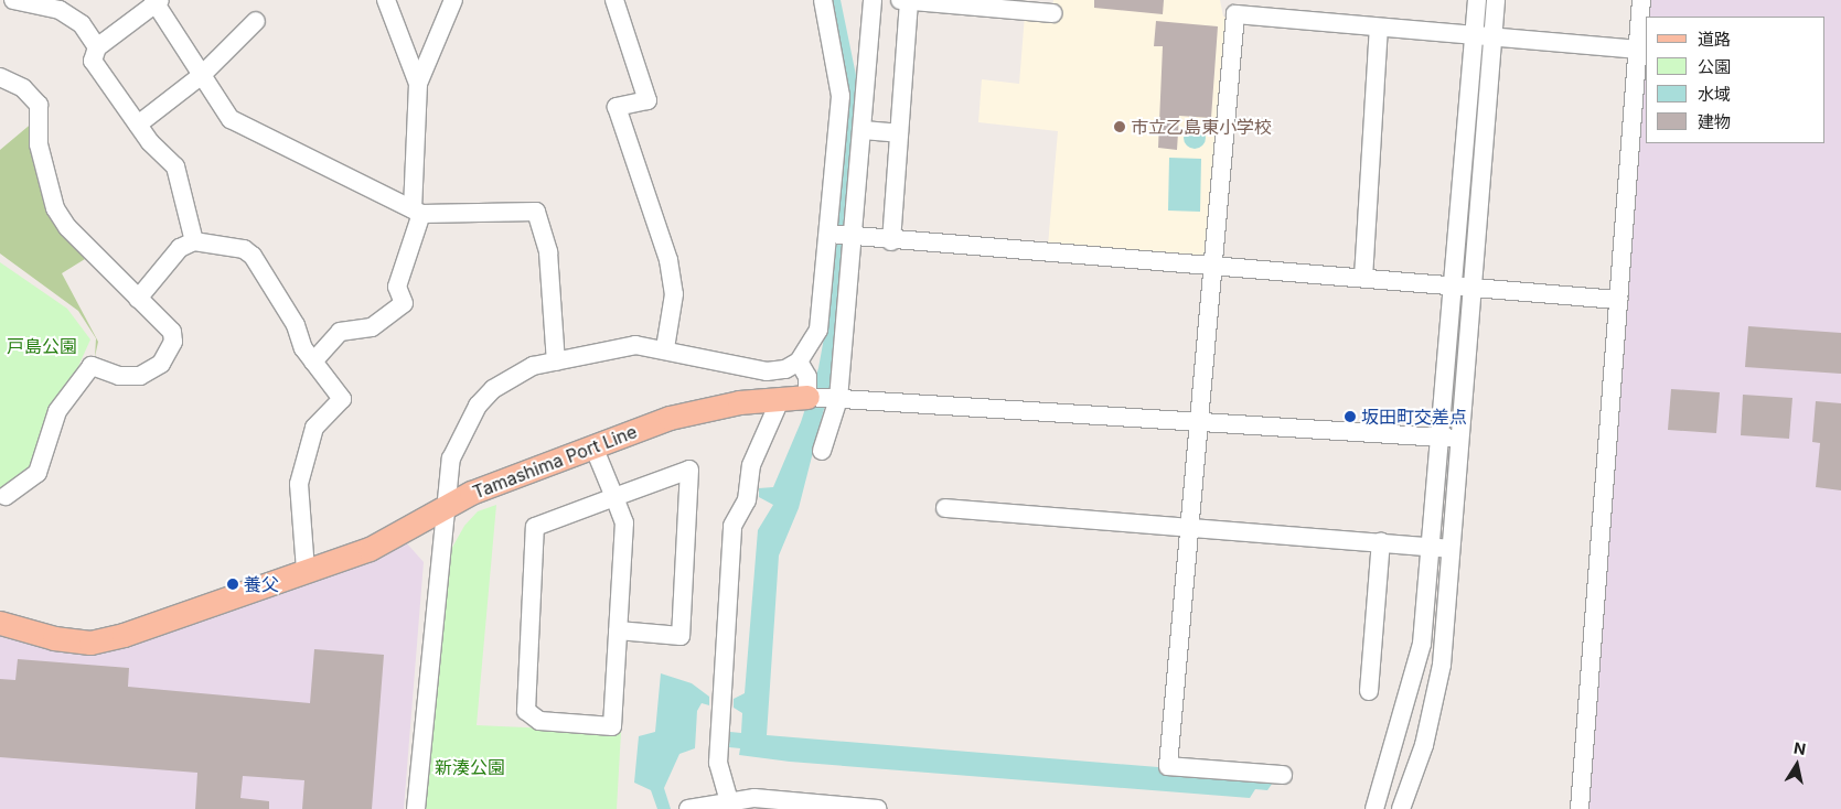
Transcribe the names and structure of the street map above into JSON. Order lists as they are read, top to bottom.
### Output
{
  "streets": {
    "main road": ["Tamashima Port Line"]
  },
  "parks": ["戸島公園", "新湊公園"],
  "places": ["市立乙島東小学校", "坂田町交差点", "養父"],
  "legend": [
    "道路",
    "公園",
    "水域",
    "建物"
  ],
  "north": "top"
}
